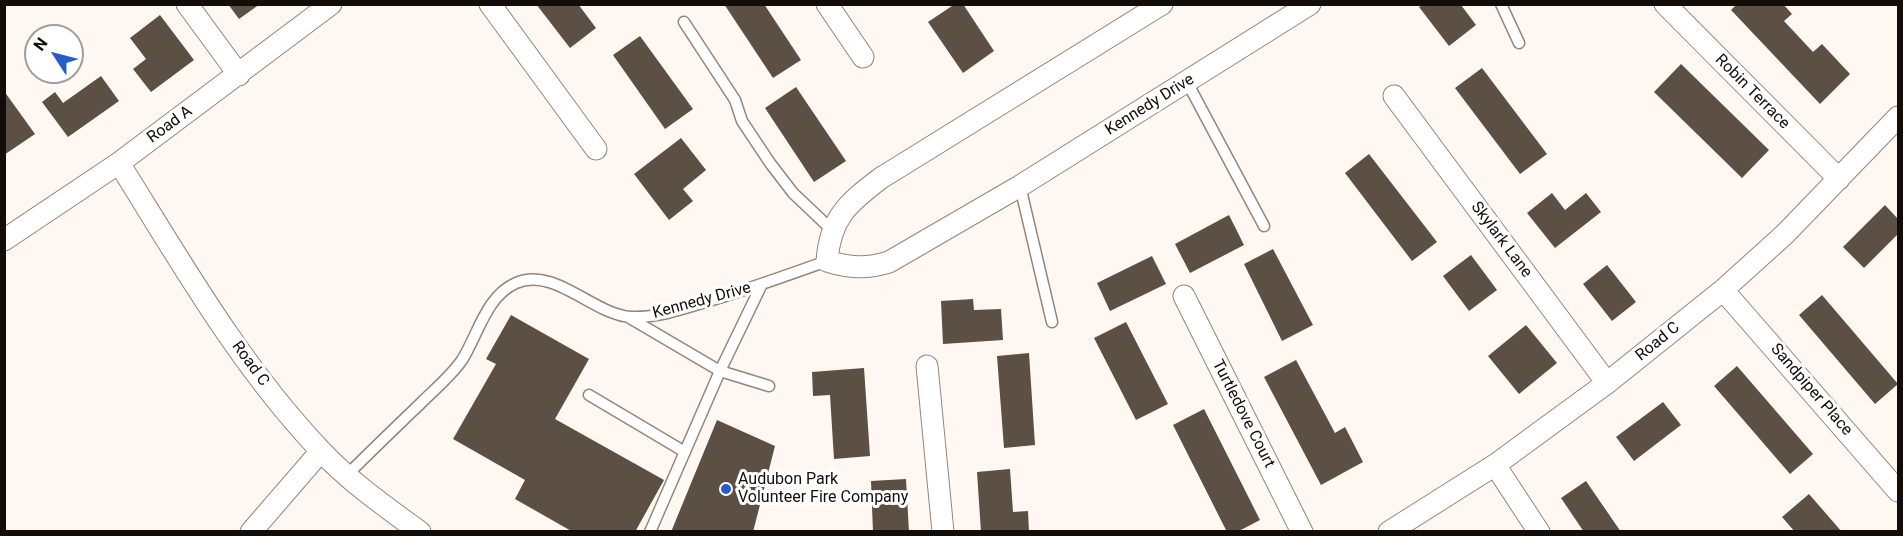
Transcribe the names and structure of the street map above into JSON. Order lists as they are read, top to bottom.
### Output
{
  "streets": {
    "street": [
      "Robin Terrace",
      "Kennedy Drive",
      "Road A",
      "Skylark Lane",
      "Road C",
      "Sandpiper Place",
      "Turtledove Court"
    ]
  },
  "crossings": [
    ["Robin Terrace", "Road C"],
    ["Kennedy Drive", "Road C"],
    ["Road A", "Road C"],
    ["Skylark Lane", "Road C"],
    ["Road C", "Sandpiper Place"]
  ],
  "places": ["Audubon Park Volunteer Fire Company"],
  "north": "top left"
}
